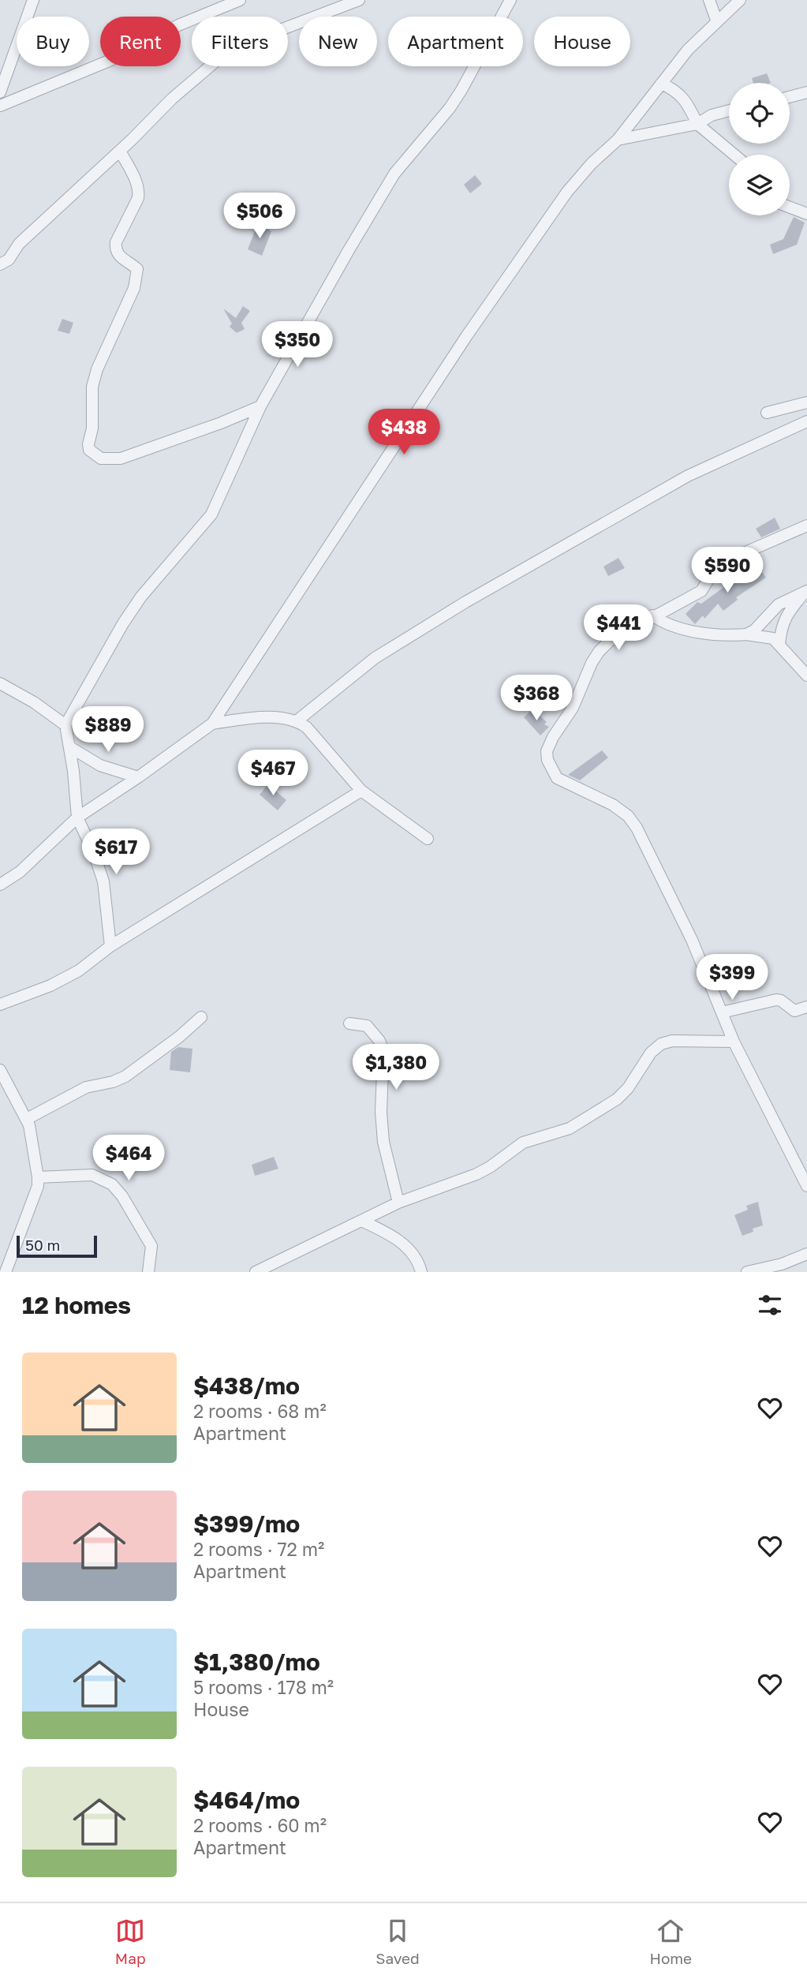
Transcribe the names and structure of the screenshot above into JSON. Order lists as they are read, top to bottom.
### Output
{
  "scale_bar": "50 m",
  "page": {
    "chip": [
      "Buy",
      "Rent",
      "Filters",
      "New",
      "Apartment",
      "House"
    ],
    "price": [
      "$506",
      "$350",
      "$438",
      "$590",
      "$441",
      "$368",
      "$889",
      "$467",
      "$617",
      "$399",
      "$1,380",
      "$464"
    ],
    "scale": "50 m",
    "heading": "12 homes",
    "list": [
      {
        "name": "$438/mo",
        "note": "2 rooms · 68 m² · Apartment"
      },
      {
        "name": "$399/mo",
        "note": "2 rooms · 72 m² · Apartment"
      },
      {
        "name": "$1,380/mo",
        "note": "5 rooms · 178 m² · House"
      },
      {
        "name": "$464/mo",
        "note": "2 rooms · 60 m² · Apartment"
      }
    ],
    "tabs": ["Map", "Saved", "Home"]
  }
}
